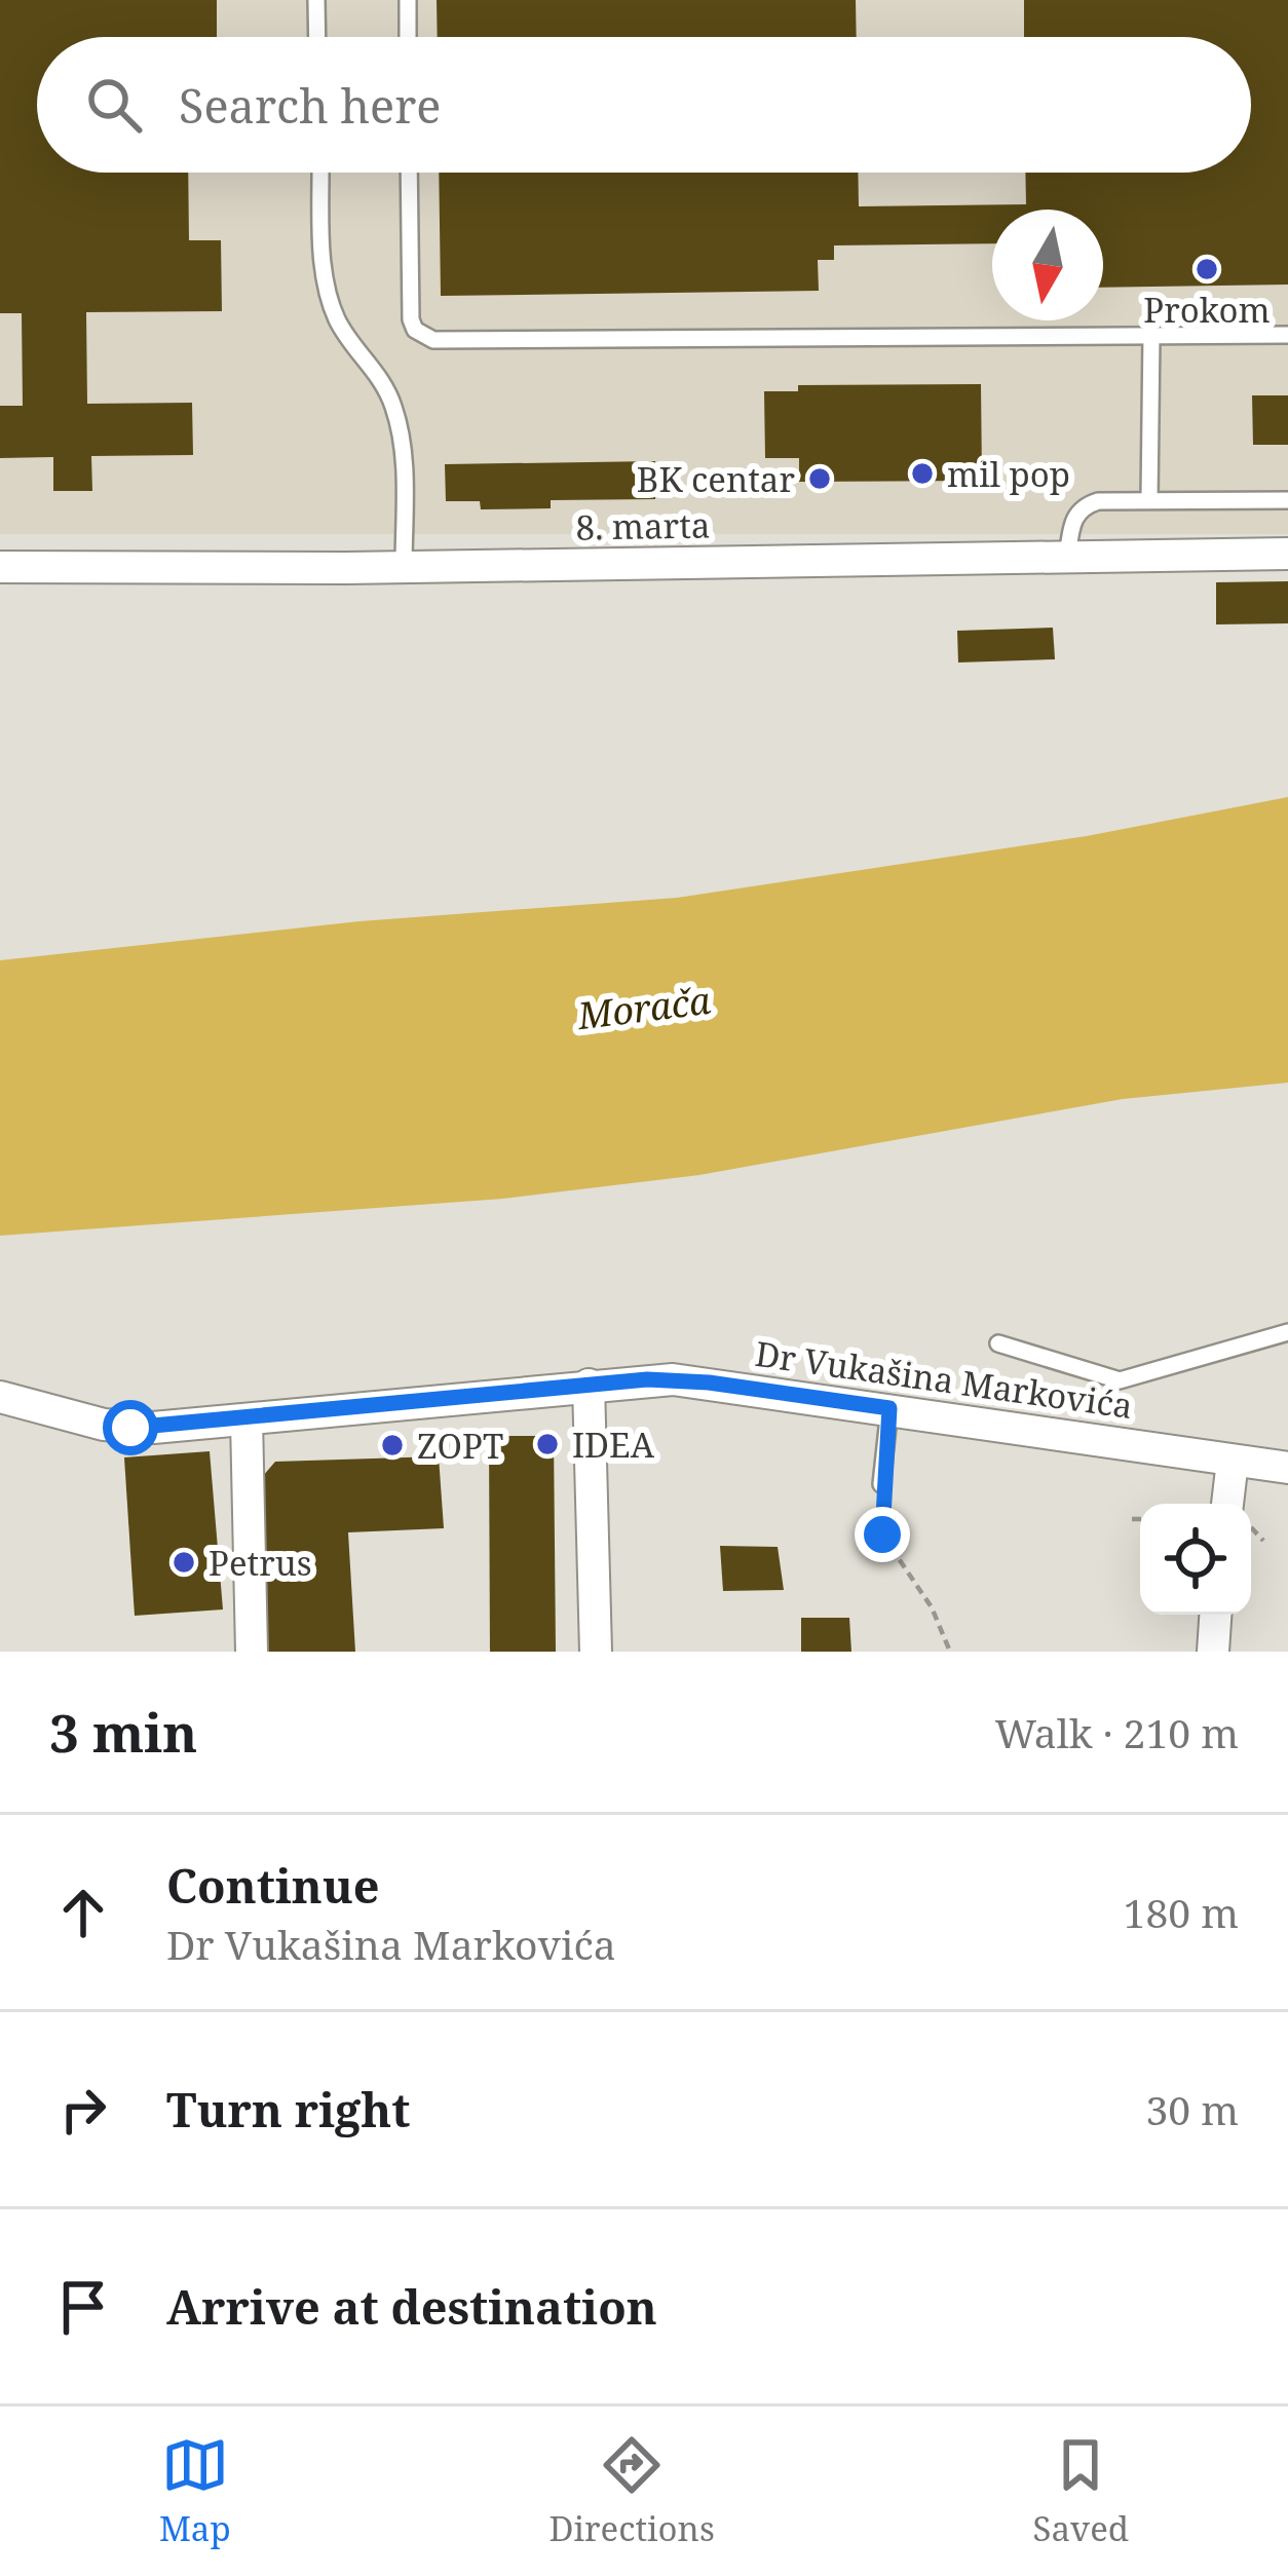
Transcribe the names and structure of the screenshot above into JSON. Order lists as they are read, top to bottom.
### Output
{
  "streets": {
    "street": ["8. marta", "Dr Vukašina Markovića"]
  },
  "water": ["Morača"],
  "places": [
    "Prokom",
    "mil pop",
    "BK centar",
    "IDEA",
    "ZOPT",
    "Petrus"
  ],
  "north": "bottom",
  "page": {
    "search": "Search here",
    "heading": ["3 min", "Walk · 210 m"],
    "list": [
      ["Continue", "Dr Vukašina Markovića", "180 m"],
      ["Turn right", "30 m"],
      "Arrive at destination"
    ],
    "nav": ["Map", "Directions", "Saved"]
  }
}
